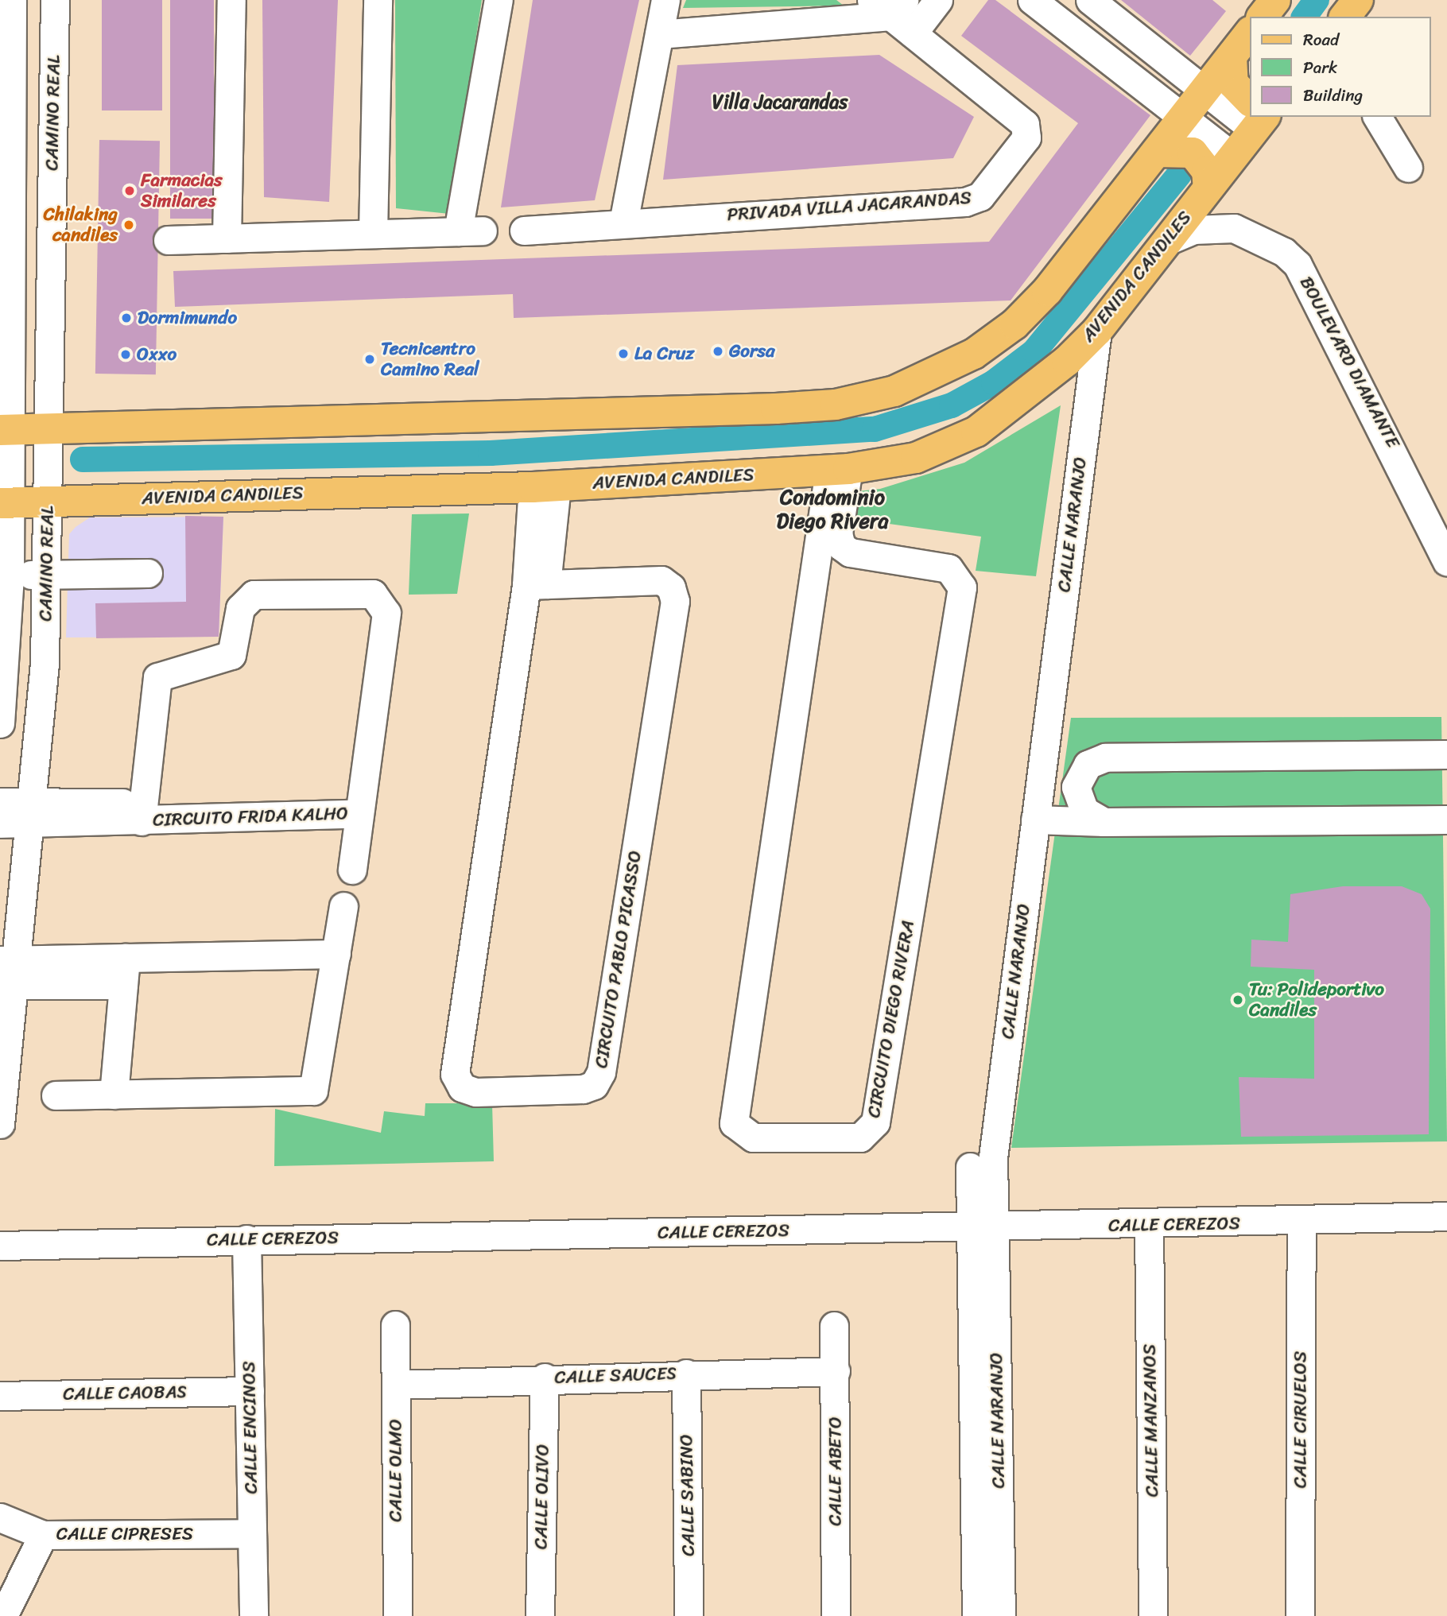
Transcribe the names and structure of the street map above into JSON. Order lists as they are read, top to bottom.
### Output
{
  "streets": {
    "main road": ["AVENIDA CANDILES"],
    "street": [
      "CAMINO REAL",
      "PRIVADA VILLA JACARANDAS",
      "BOULEVARD DIAMANTE",
      "CALLE NARANJO",
      "CIRCUITO FRIDA KALHO",
      "CIRCUITO PABLO PICASSO",
      "CIRCUITO DIEGO RIVERA",
      "CALLE CEREZOS",
      "CALLE SAUCES",
      "CALLE CAOBAS",
      "CALLE CIRUELOS",
      "CALLE MANZANOS",
      "CALLE ENCINOS",
      "CALLE OLMO",
      "CALLE ABETO",
      "CALLE SABINO",
      "CALLE OLIVO",
      "CALLE CIPRESES"
    ]
  },
  "crossings": [
    ["CAMINO REAL", "AVENIDA CANDILES"],
    ["CAMINO REAL", "CIRCUITO FRIDA KALHO"],
    ["AVENIDA CANDILES", "BOULEVARD DIAMANTE"],
    ["AVENIDA CANDILES", "CALLE NARANJO"],
    ["AVENIDA CANDILES", "CIRCUITO PABLO PICASSO"],
    ["AVENIDA CANDILES", "CIRCUITO DIEGO RIVERA"],
    ["CALLE NARANJO", "CALLE CEREZOS"],
    ["CALLE CEREZOS", "CALLE CIRUELOS"],
    ["CALLE CEREZOS", "CALLE MANZANOS"],
    ["CALLE CEREZOS", "CALLE ENCINOS"],
    ["CALLE SAUCES", "CALLE OLMO"],
    ["CALLE SAUCES", "CALLE ABETO"],
    ["CALLE SAUCES", "CALLE SABINO"],
    ["CALLE SAUCES", "CALLE OLIVO"],
    ["CALLE CAOBAS", "CALLE ENCINOS"],
    ["CALLE ENCINOS", "CALLE CIPRESES"]
  ],
  "districts": ["Villa Jacarandas", "Condominio Diego Rivera"],
  "places": [
    "Farmacias Similares",
    "Chilaking candiles",
    "Dormimundo",
    "Gorsa",
    "La Cruz",
    "Oxxo",
    "Tecnicentro Camino Real",
    "Tu: Polideportivo Candiles"
  ],
  "legend": ["Road", "Park", "Building"]
}
